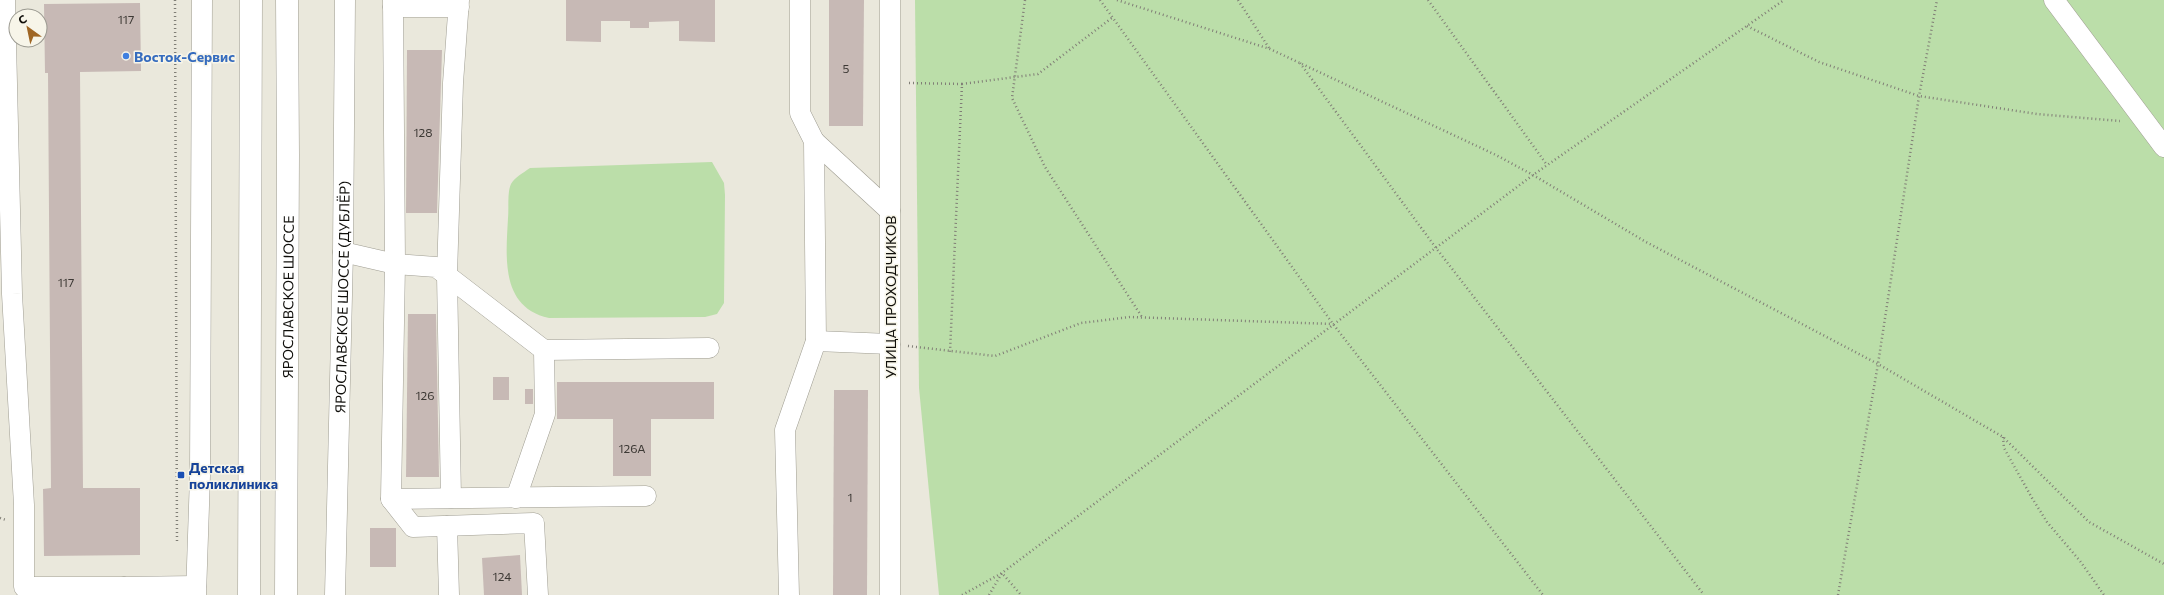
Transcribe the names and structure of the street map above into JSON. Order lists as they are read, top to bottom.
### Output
{
  "streets": {
    "main road": ["ЯРОСЛАВСКОЕ ШОССЕ"],
    "street": ["УЛИЦА ПРОХОДЧИКОВ", "ЯРОСЛАВСКОЕ ШОССЕ (ДУБЛЁР)"]
  },
  "places": {
    "other": ["Восток-Сервис"],
    "transit": ["Детская поликлиника"]
  },
  "house_numbers": [
    "117",
    "5",
    "128",
    "117",
    "126",
    "126А",
    "1",
    "124"
  ],
  "north": "top left"
}
